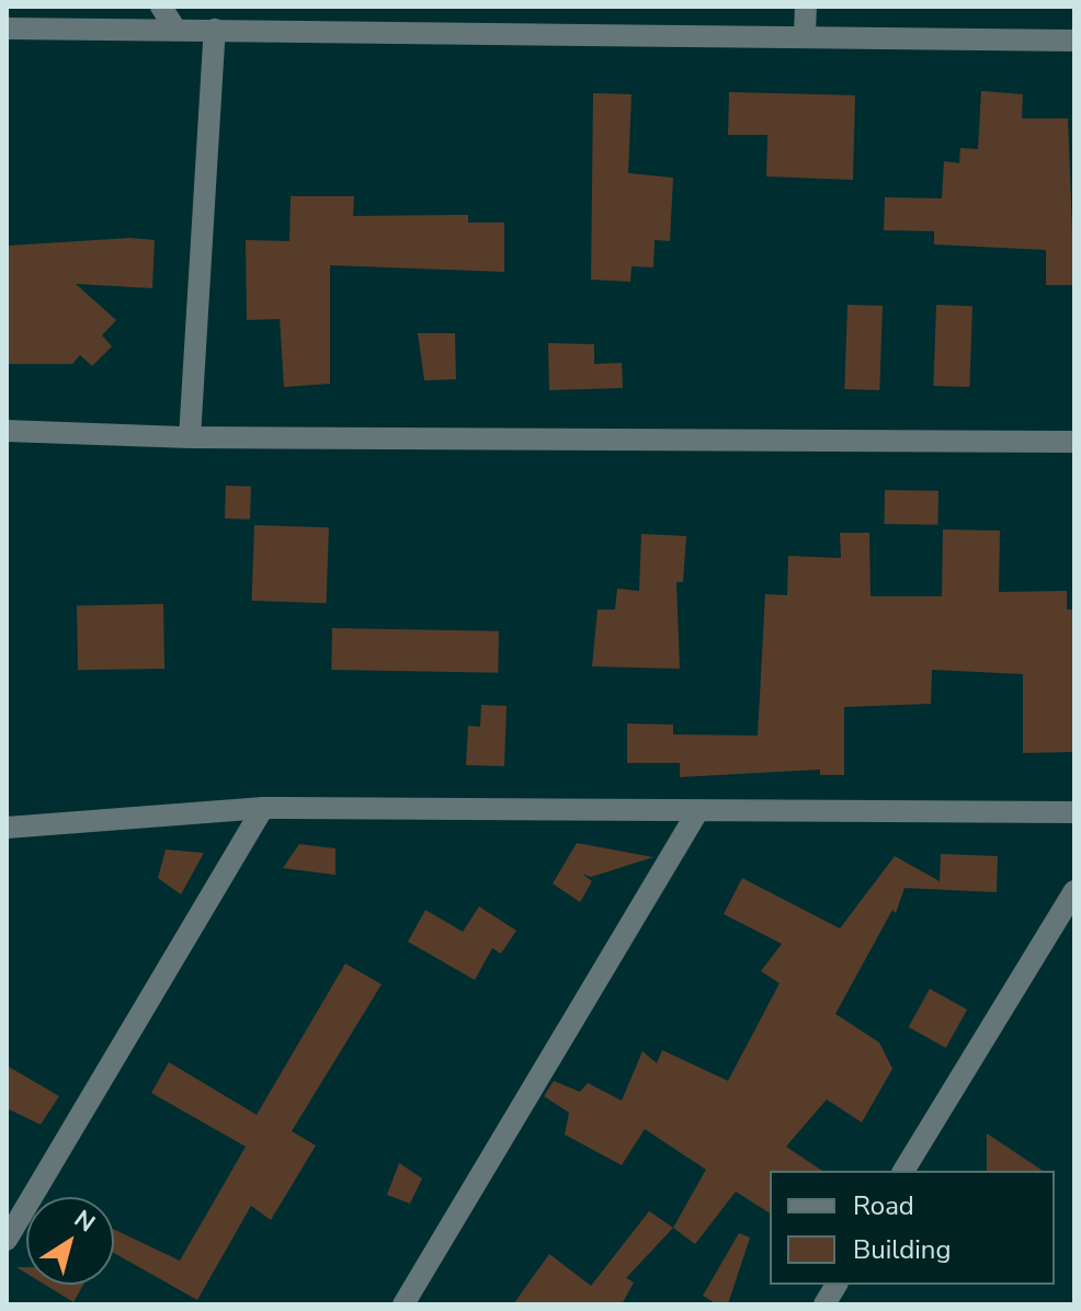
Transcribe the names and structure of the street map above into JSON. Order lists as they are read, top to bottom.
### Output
{
  "legend": ["Road", "Building"],
  "north": "top right"
}
